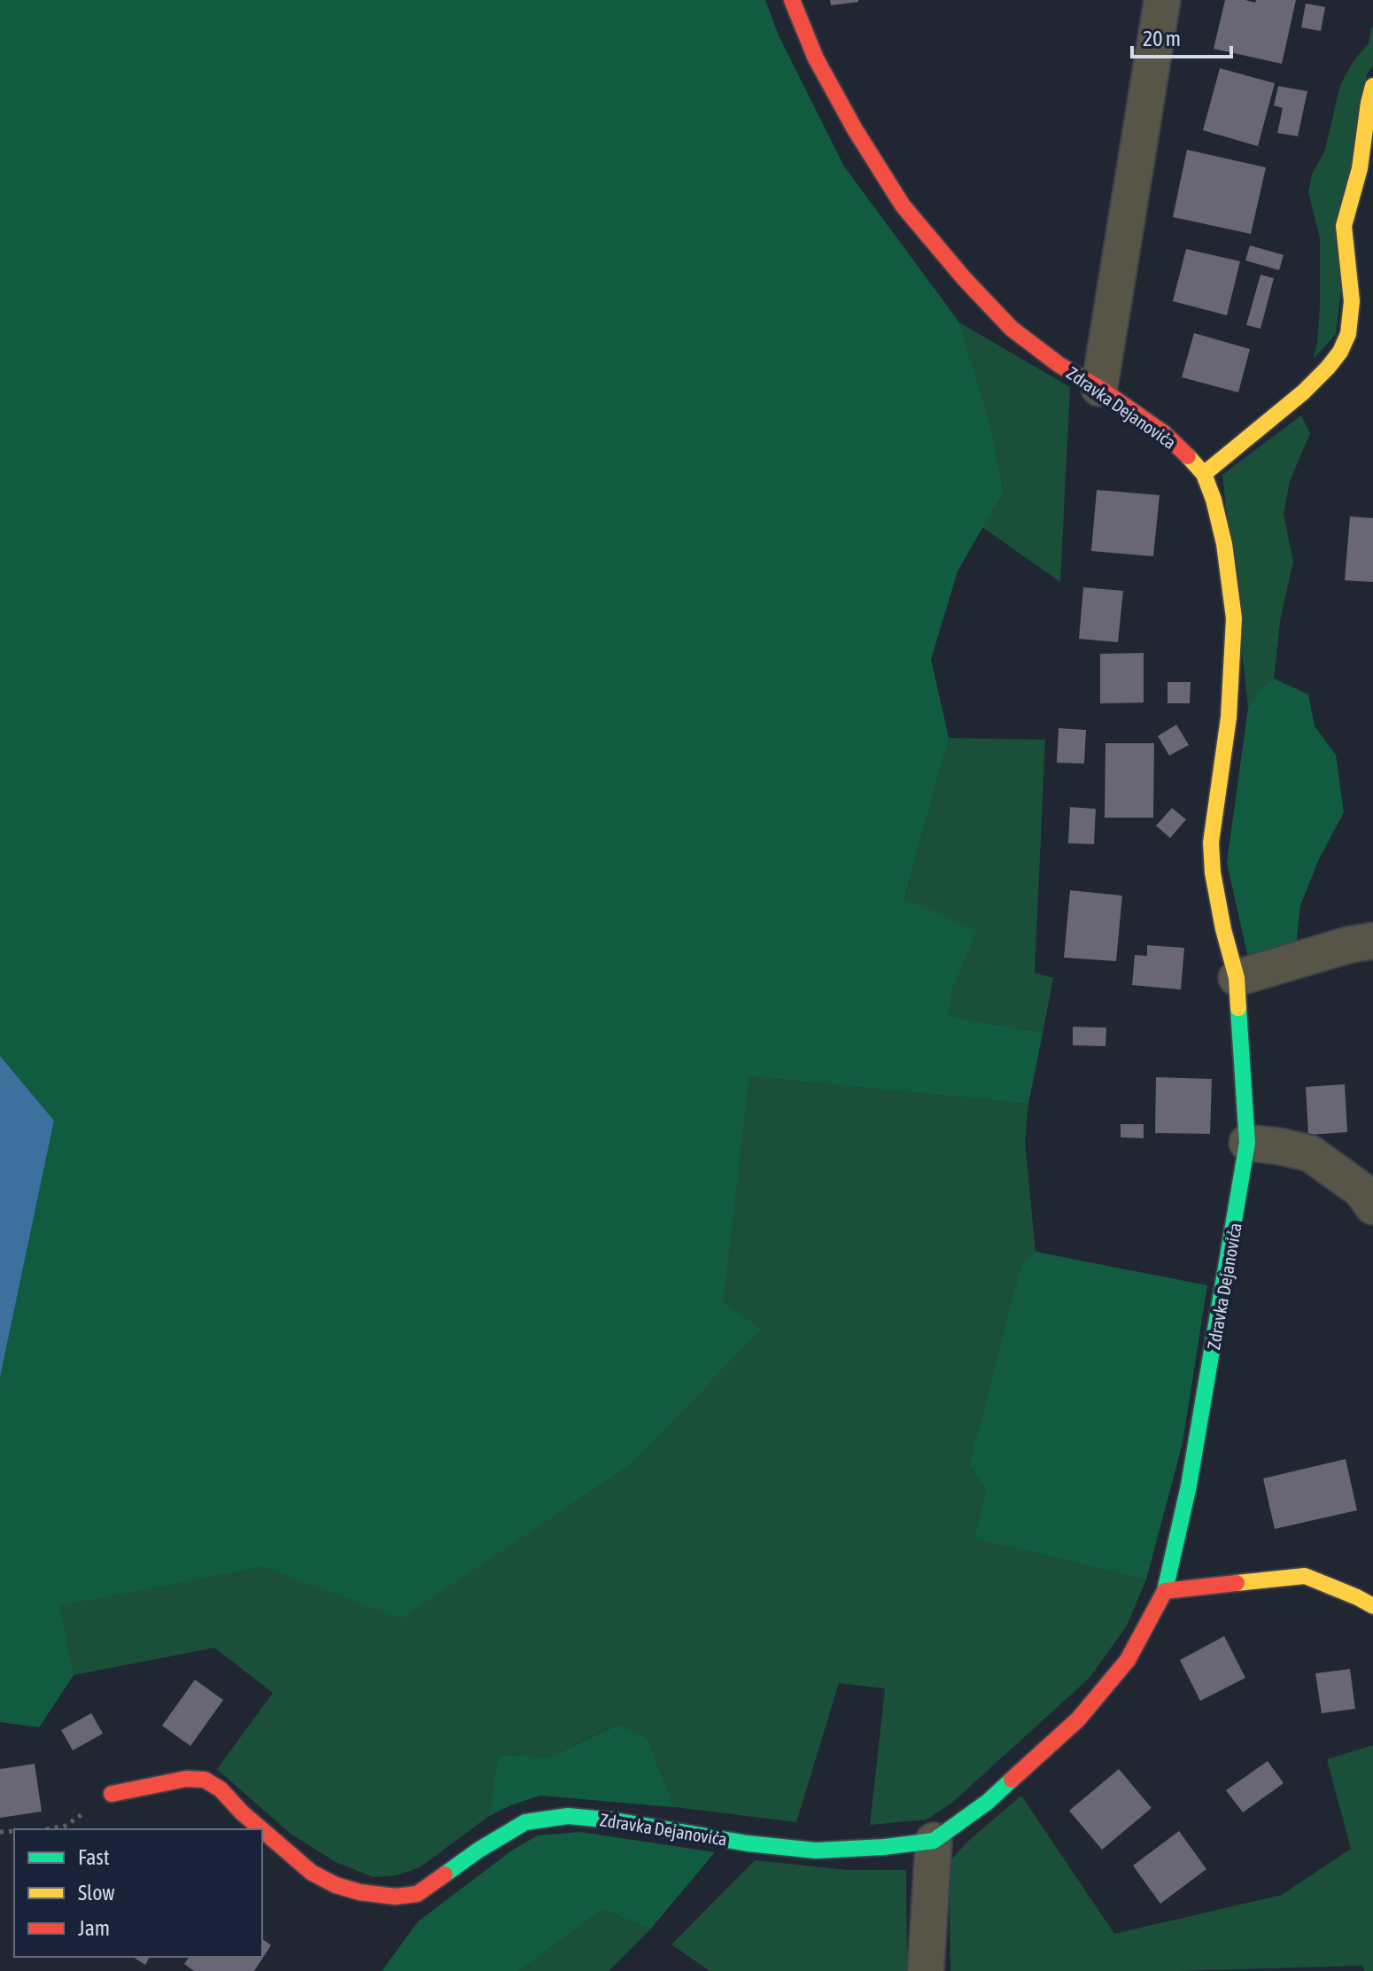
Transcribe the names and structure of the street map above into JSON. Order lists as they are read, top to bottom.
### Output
{
  "streets": {
    "street": ["Zdravka Dejanovića"]
  },
  "legend": ["Fast", "Slow", "Jam"],
  "scale_bar": "20 m"
}
